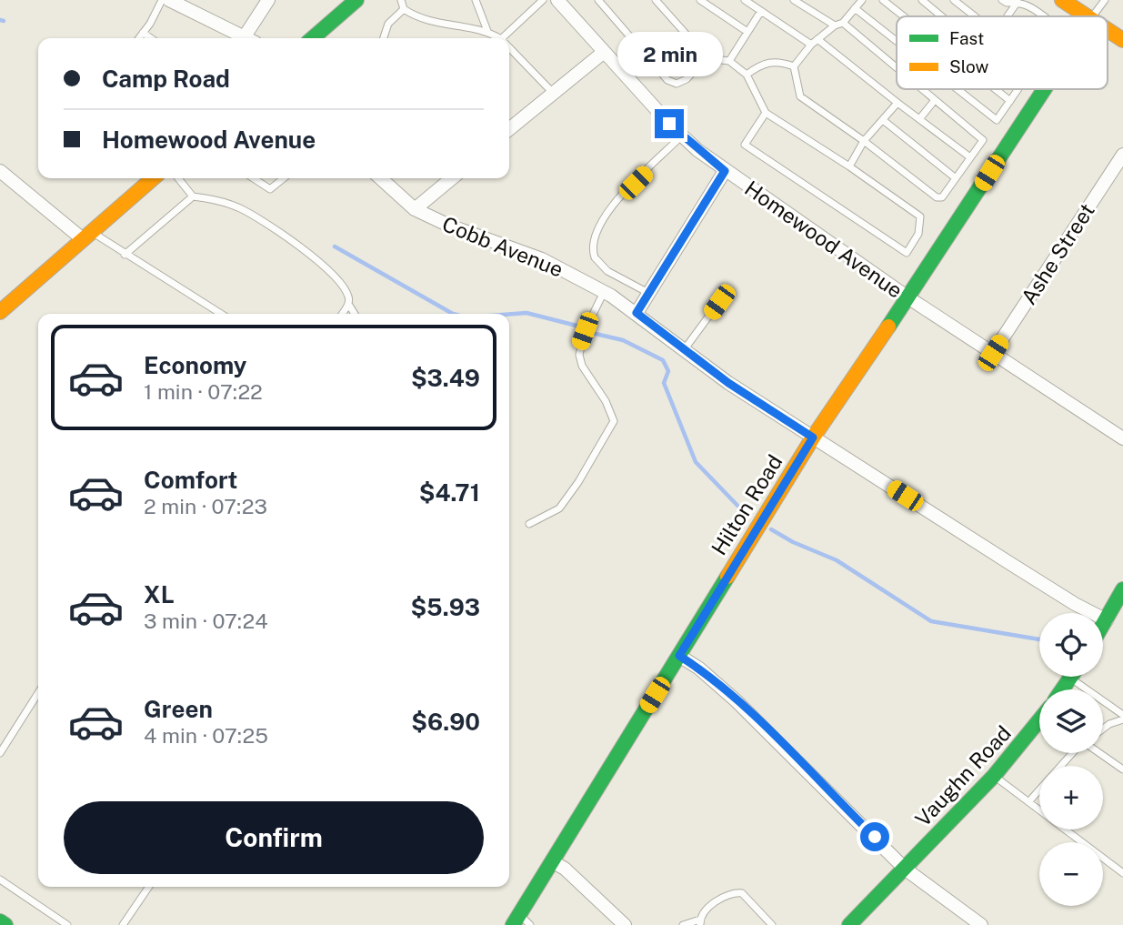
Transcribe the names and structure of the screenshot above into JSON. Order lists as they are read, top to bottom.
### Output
{
  "streets": {
    "street": [
      "Homewood Avenue",
      "Cobb Avenue",
      "Ashe Street",
      "Hilton Road",
      "Vaughn Road"
    ]
  },
  "crossings": [
    ["Homewood Avenue", "Ashe Street"],
    ["Homewood Avenue", "Hilton Road"],
    ["Cobb Avenue", "Hilton Road"]
  ],
  "legend": ["Fast", "Slow"],
  "page": {
    "bubble": "2 min",
    "banner": ["Camp Road", "Homewood Avenue"],
    "list": [
      {
        "name": "Economy",
        "note": "1 min · 07:22",
        "value": "$3.49"
      },
      {
        "name": "Comfort",
        "note": "2 min · 07:23",
        "value": "$4.71"
      },
      {
        "name": "XL",
        "note": "3 min · 07:24",
        "value": "$5.93"
      },
      {
        "name": "Green",
        "note": "4 min · 07:25",
        "value": "$6.90"
      }
    ],
    "map_buttons": ["+", "−"],
    "buttons": "Confirm"
  }
}
